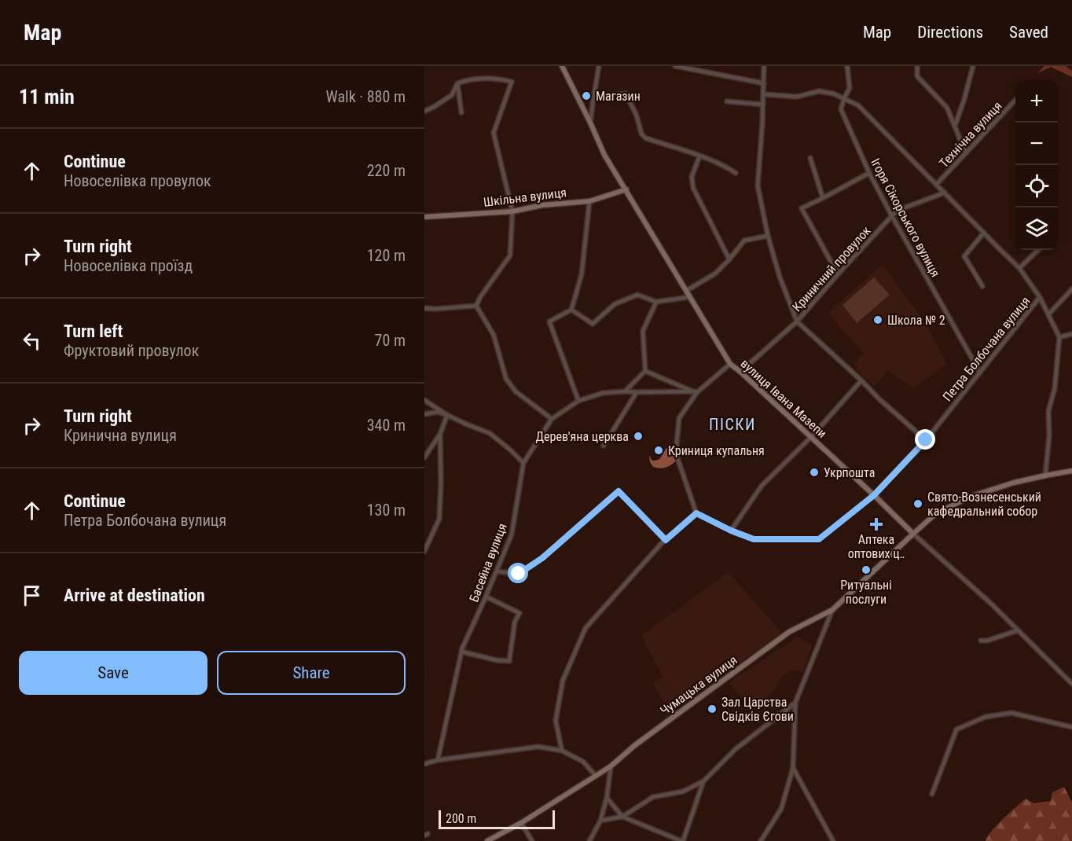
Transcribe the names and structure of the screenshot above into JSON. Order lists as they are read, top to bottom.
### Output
{
  "streets": {
    "street": [
      "Технічна вулиця",
      "Шкільна вулиця",
      "Ігоря Сікорського вулиця",
      "Криничний провулок",
      "Петра Болбочана вулиця",
      "вулиця Івана Мазепи",
      "Басейна вулиця",
      "Чумацька вулиця"
    ]
  },
  "crossings": [
    ["Технічна вулиця", "Петра Болбочана вулиця"],
    ["Шкільна вулиця", "вулиця Івана Мазепи"],
    ["Ігоря Сікорського вулиця", "Криничний провулок"],
    ["Ігоря Сікорського вулиця", "Петра Болбочана вулиця"],
    ["Криничний провулок", "Петра Болбочана вулиця"],
    ["Криничний провулок", "вулиця Івана Мазепи"],
    ["Петра Болбочана вулиця", "вулиця Івана Мазепи"],
    ["вулиця Івана Мазепи", "Чумацька вулиця"]
  ],
  "districts": ["ПІСКИ"],
  "places": {
    "other": [
      "Магазин",
      "Школа № 2",
      "Дерев'яна церква",
      "Криниця купальня",
      "Укрпошта",
      "Свято-Вознесенський кафедральний собор",
      "Ритуальні послуги",
      "Зал Царства Свідків Єгови"
    ],
    "health": ["Аптека оптових ц‥"]
  },
  "scale_bar": "200 m",
  "page": {
    "header": "Map",
    "nav": ["Map", "Directions", "Saved"],
    "heading": ["11 min", "Walk · 880 m"],
    "map_buttons": ["+", "−"],
    "list": [
      ["Continue", "Новоселівка провулок", "220 m"],
      ["Turn right", "Новоселівка проїзд", "120 m"],
      ["Turn left", "Фруктовий провулок", "70 m"],
      ["Turn right", "Кринична вулиця", "340 m"],
      ["Continue", "Петра Болбочана вулиця", "130 m"],
      "Arrive at destination"
    ],
    "buttons": ["Save", "Share"],
    "scale": "200 m"
  }
}
